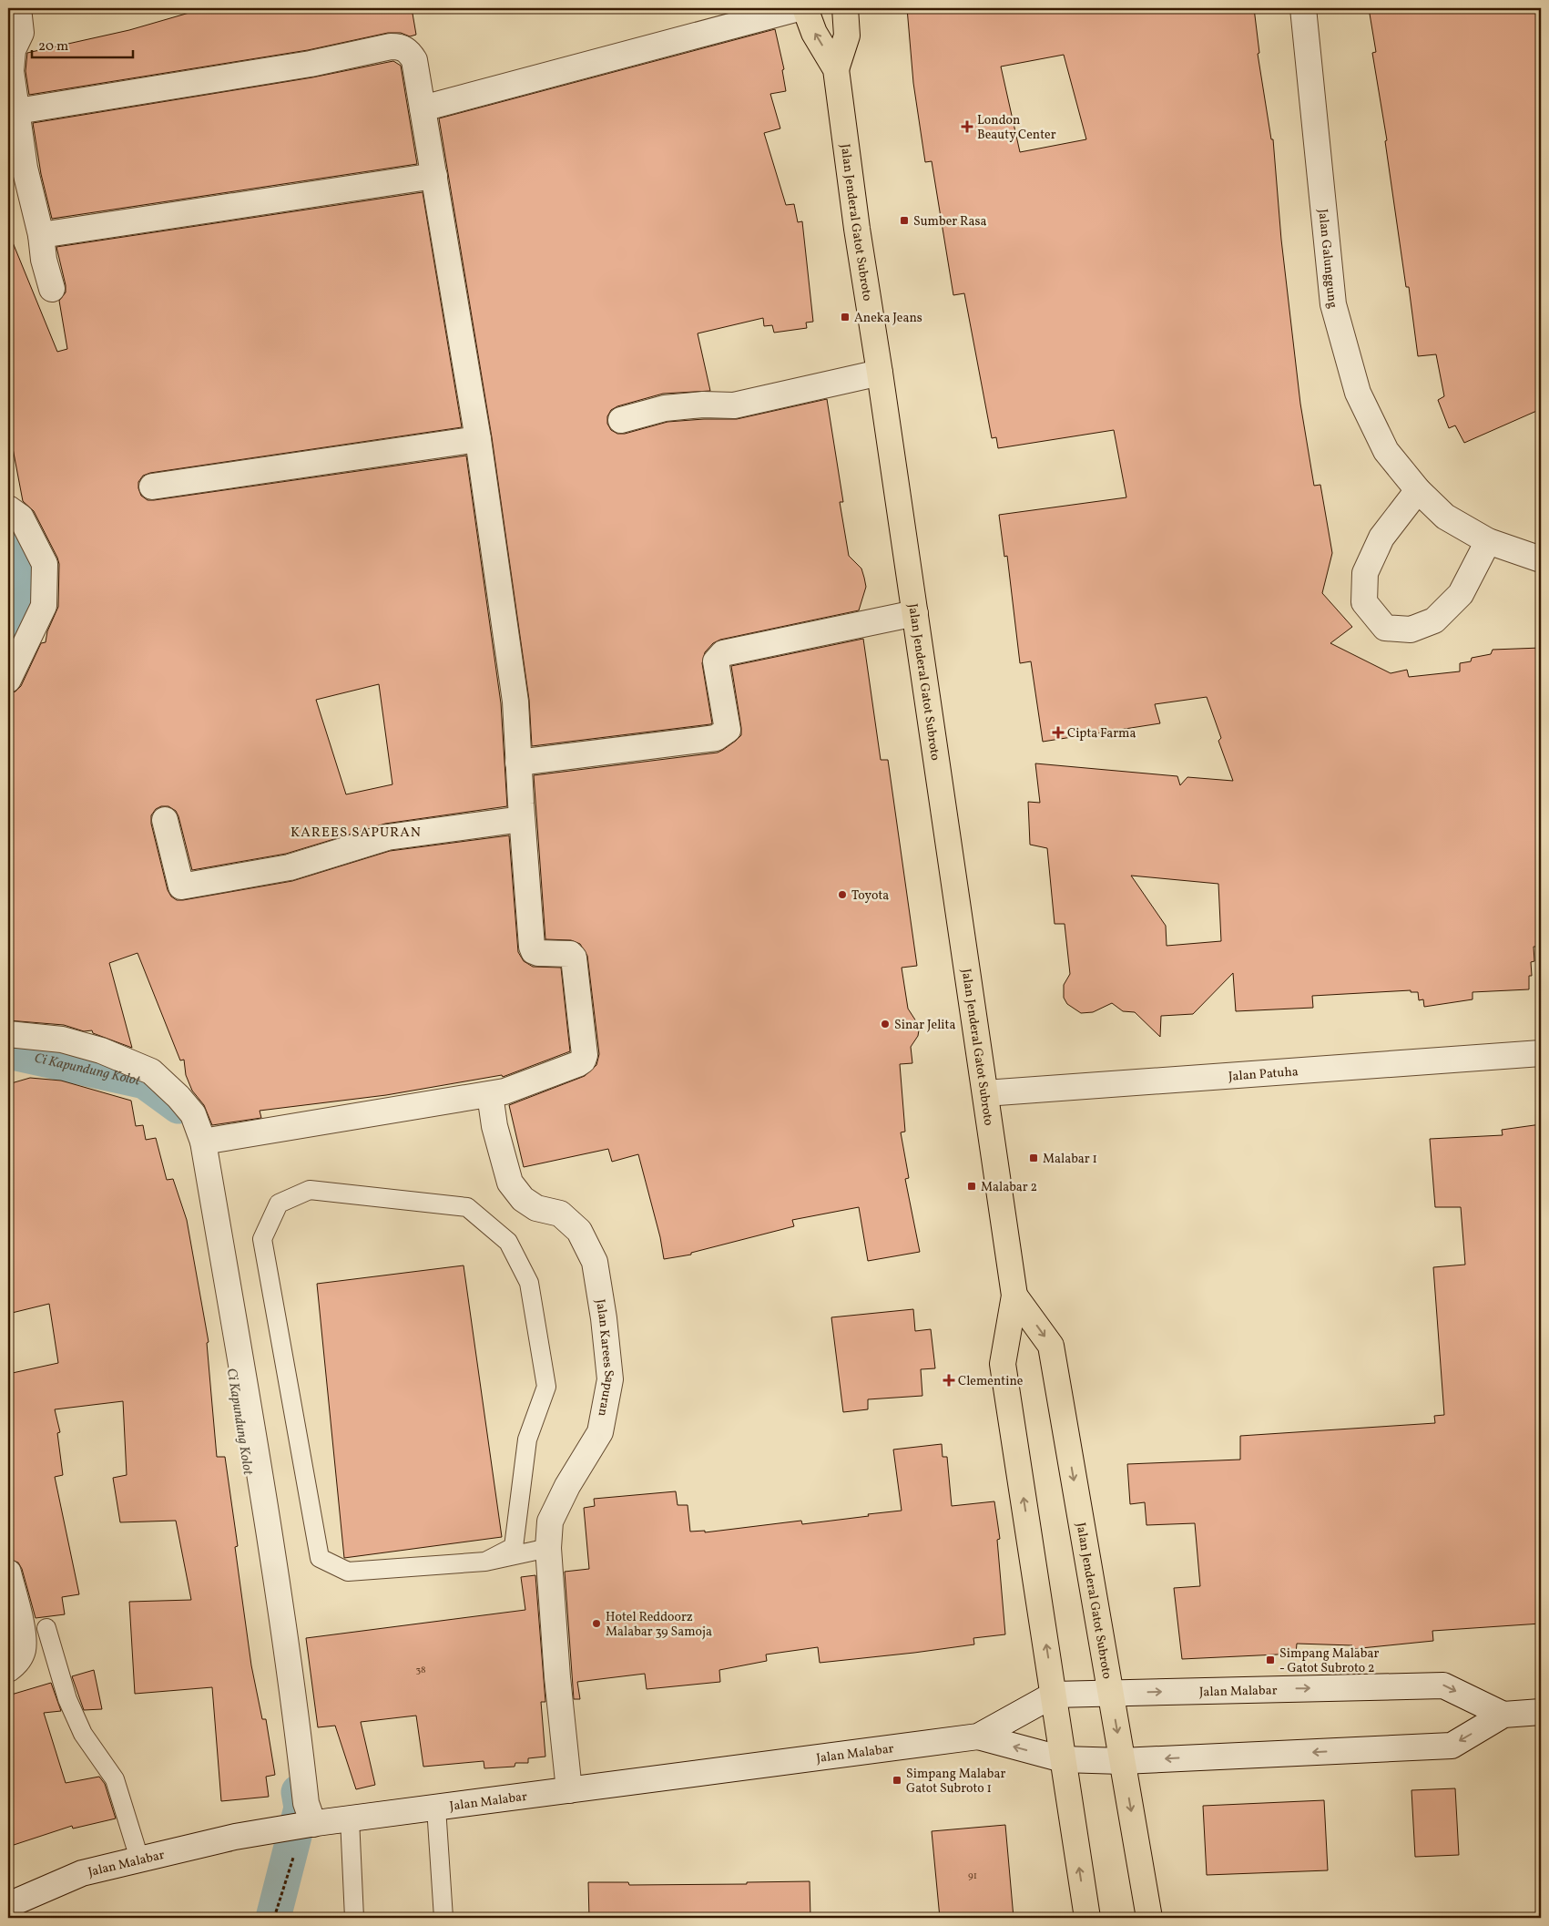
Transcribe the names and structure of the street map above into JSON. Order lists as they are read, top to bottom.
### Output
{
  "streets": {
    "main road": ["Jalan Jenderal Gatot Subroto"],
    "street": [
      "Jalan Galunggung",
      "Jalan Patuha",
      "Jalan Karees Sapuran",
      "Jalan Malabar"
    ]
  },
  "crossings": [
    ["Jalan Jenderal Gatot Subroto", "Jalan Patuha"],
    ["Jalan Jenderal Gatot Subroto", "Jalan Malabar"],
    ["Jalan Karees Sapuran", "Jalan Malabar"]
  ],
  "districts": ["KAREES SAPURAN"],
  "water": ["Ci Kapundung Kolot"],
  "places": {
    "health": ["London Beauty Center", "Cipta Farma", "Clementine"],
    "transit": [
      "Sumber Rasa",
      "Aneka Jeans",
      "Malabar 1",
      "Malabar 2",
      "Simpang Malabar - Gatot Subroto 2",
      "Simpang Malabar Gatot Subroto 1"
    ],
    "other": ["Toyota", "Sinar Jelita", "Hotel Reddoorz Malabar 39 Samoja"]
  },
  "house_numbers": ["38", "91"],
  "scale_bar": "20 m"
}
